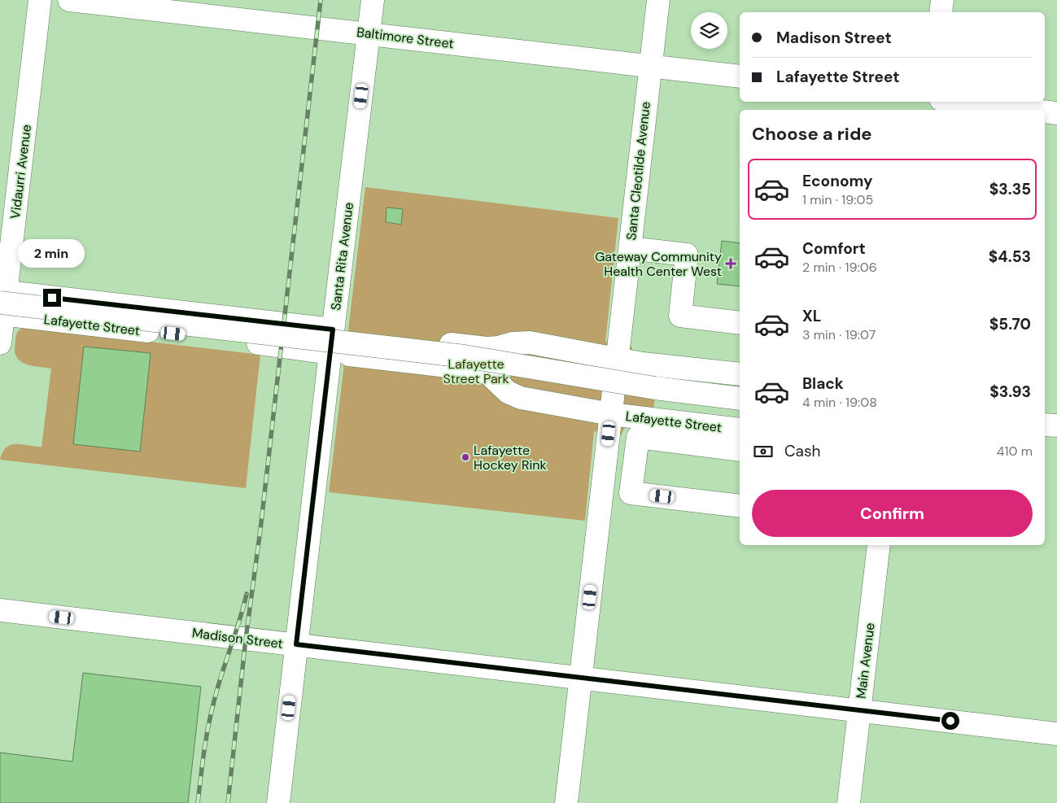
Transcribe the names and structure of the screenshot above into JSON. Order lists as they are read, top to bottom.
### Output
{
  "streets": {
    "street": [
      "Baltimore Street",
      "Santa Cleotilde Avenue",
      "Vidaurri Avenue",
      "Santa Rita Avenue",
      "Lafayette Street",
      "Madison Street",
      "Main Avenue"
    ]
  },
  "crossings": [
    ["Baltimore Street", "Santa Cleotilde Avenue"],
    ["Baltimore Street", "Santa Rita Avenue"],
    ["Santa Cleotilde Avenue", "Lafayette Street"],
    ["Santa Cleotilde Avenue", "Madison Street"],
    ["Vidaurri Avenue", "Lafayette Street"],
    ["Santa Rita Avenue", "Lafayette Street"],
    ["Santa Rita Avenue", "Madison Street"],
    ["Madison Street", "Main Avenue"]
  ],
  "parks": ["Lafayette Street Park"],
  "places": {
    "health": ["Gateway Community Health Center West"],
    "other": ["Lafayette Hockey Rink"]
  },
  "page": {
    "banner": ["Madison Street", "Lafayette Street"],
    "heading": "Choose a ride",
    "list": [
      {
        "name": "Economy",
        "note": "1 min · 19:05",
        "value": "$3.35"
      },
      {
        "name": "Comfort",
        "note": "2 min · 19:06",
        "value": "$4.53"
      },
      {
        "name": "XL",
        "note": "3 min · 19:07",
        "value": "$5.70"
      },
      {
        "name": "Black",
        "note": "4 min · 19:08",
        "value": "$3.93"
      }
    ],
    "bubble": "2 min",
    "pay": ["Cash", "410 m"],
    "buttons": "Confirm"
  }
}
